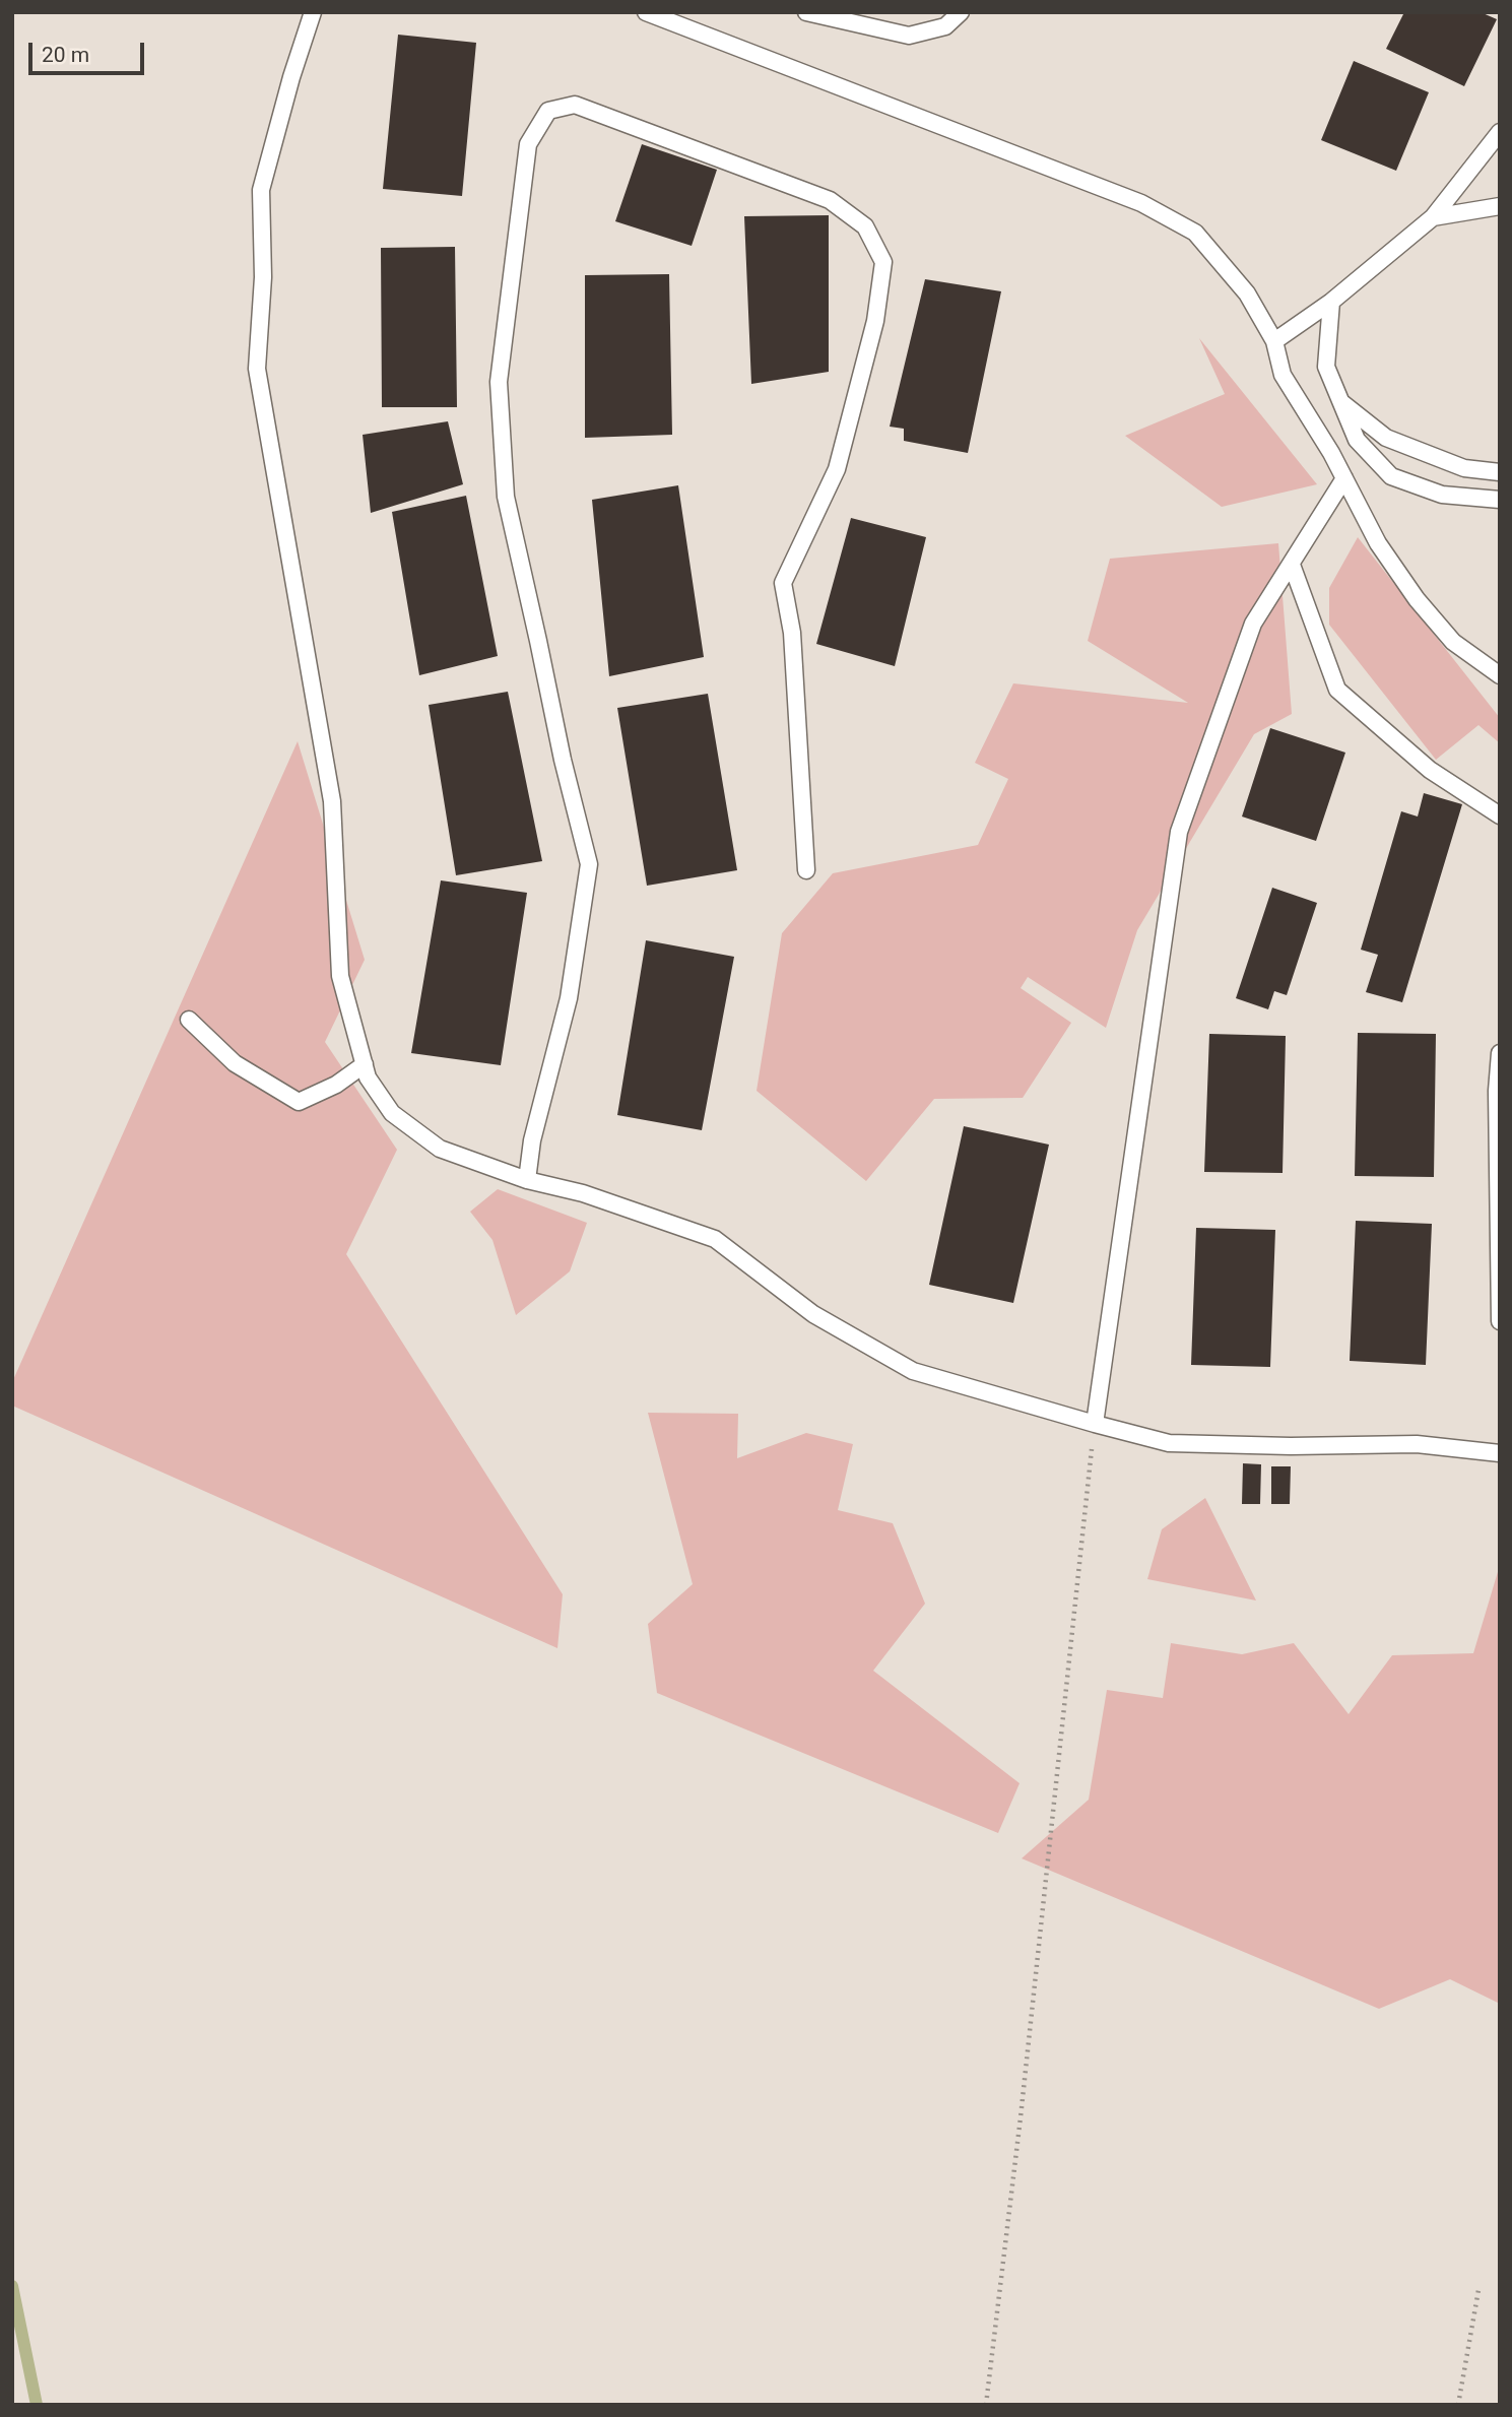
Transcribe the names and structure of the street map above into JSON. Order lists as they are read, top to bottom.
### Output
{
  "scale_bar": "20 m"
}
